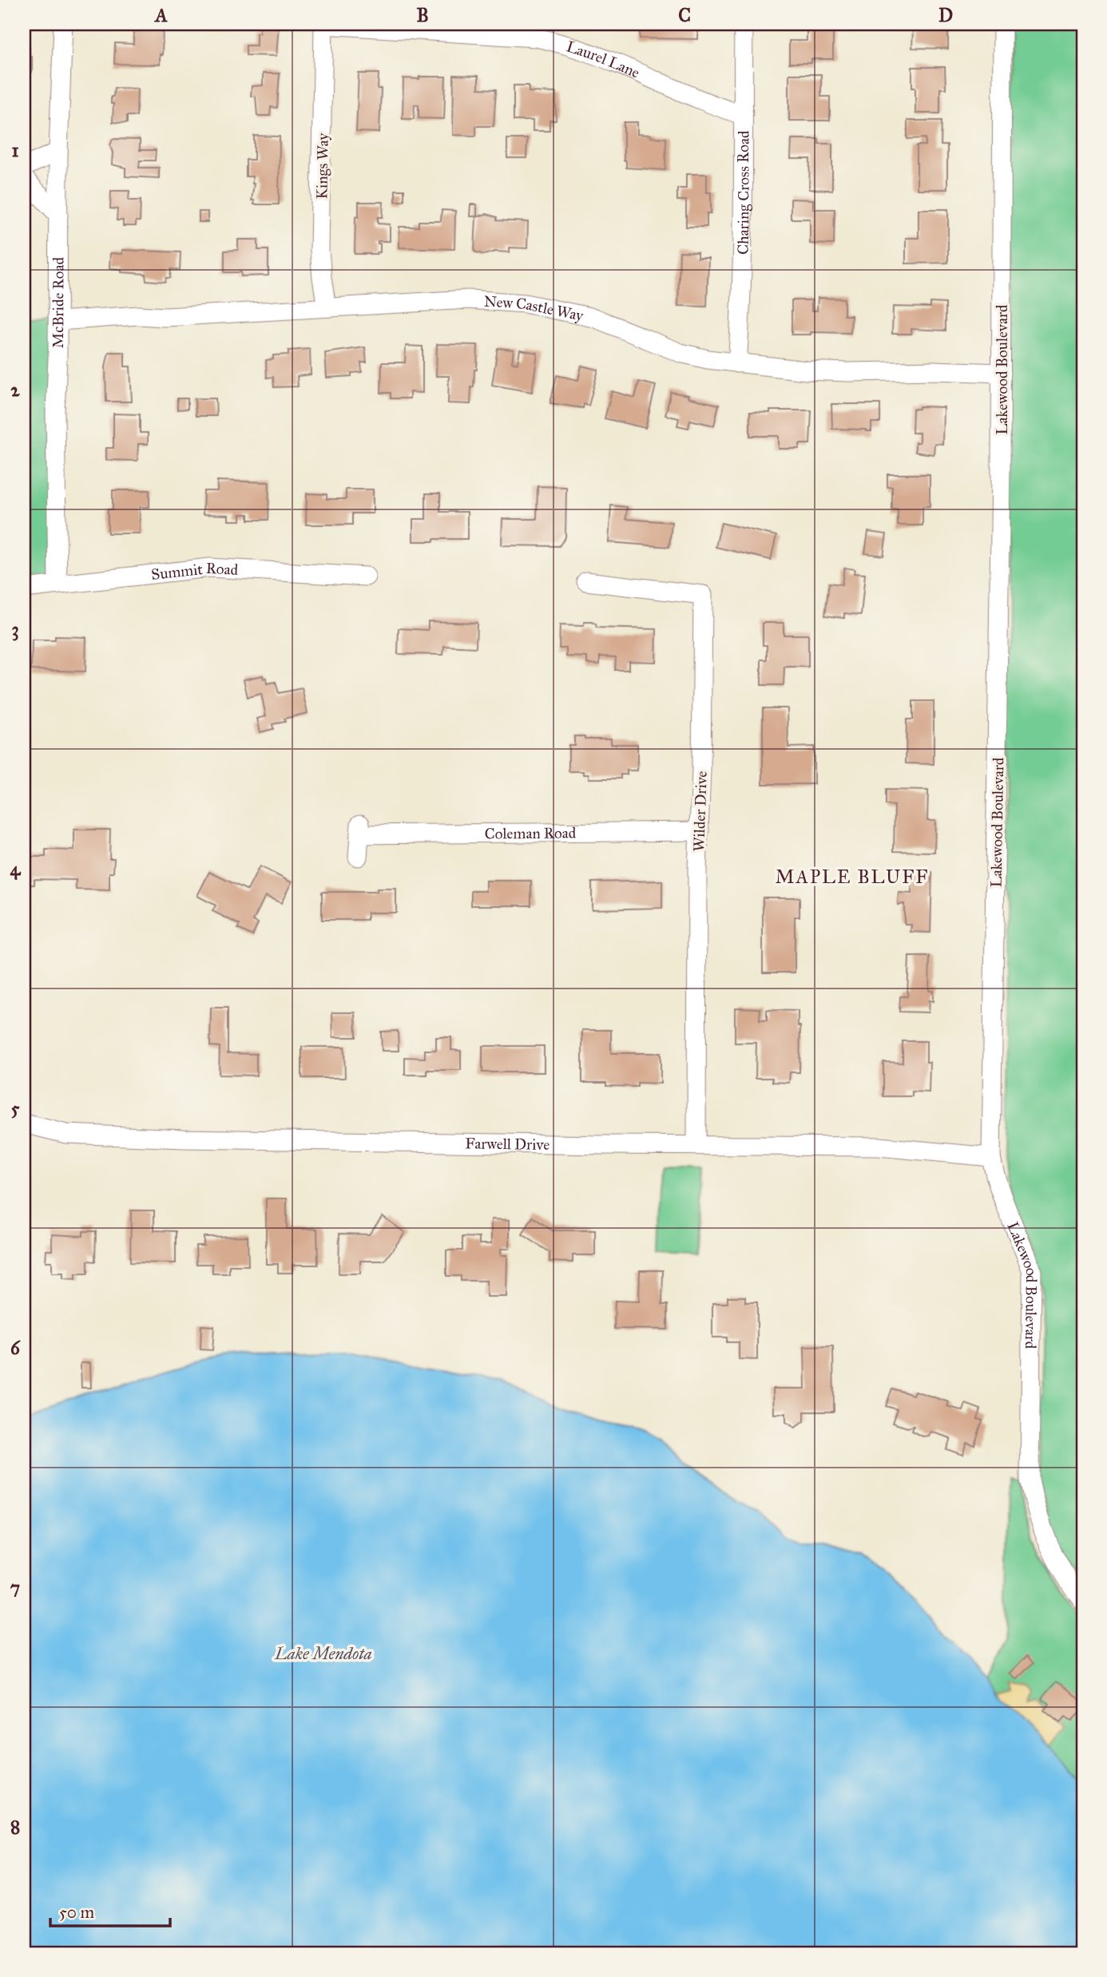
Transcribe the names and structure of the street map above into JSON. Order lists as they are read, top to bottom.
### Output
{
  "streets": {
    "street": [
      "Laurel Lane",
      "Kings Way",
      "Charing Cross Road",
      "McBride Road",
      "New Castle Way",
      "Lakewood Boulevard",
      "Summit Road",
      "Wilder Drive",
      "Coleman Road",
      "Farwell Drive"
    ]
  },
  "crossings": [
    ["Laurel Lane", "Kings Way"],
    ["Laurel Lane", "Charing Cross Road"],
    ["Kings Way", "New Castle Way"],
    ["Charing Cross Road", "New Castle Way"],
    ["McBride Road", "New Castle Way"],
    ["McBride Road", "Summit Road"],
    ["New Castle Way", "Lakewood Boulevard"],
    ["Lakewood Boulevard", "Farwell Drive"],
    ["Wilder Drive", "Coleman Road"],
    ["Wilder Drive", "Farwell Drive"]
  ],
  "districts": ["MAPLE BLUFF"],
  "water": ["Lake Mendota"],
  "scale_bar": "50 m",
  "grid": {
    "columns": [
      "A",
      "B",
      "C",
      "D"
    ],
    "rows": [
      "1",
      "2",
      "3",
      "4",
      "5",
      "6",
      "7",
      "8"
    ]
  }
}
